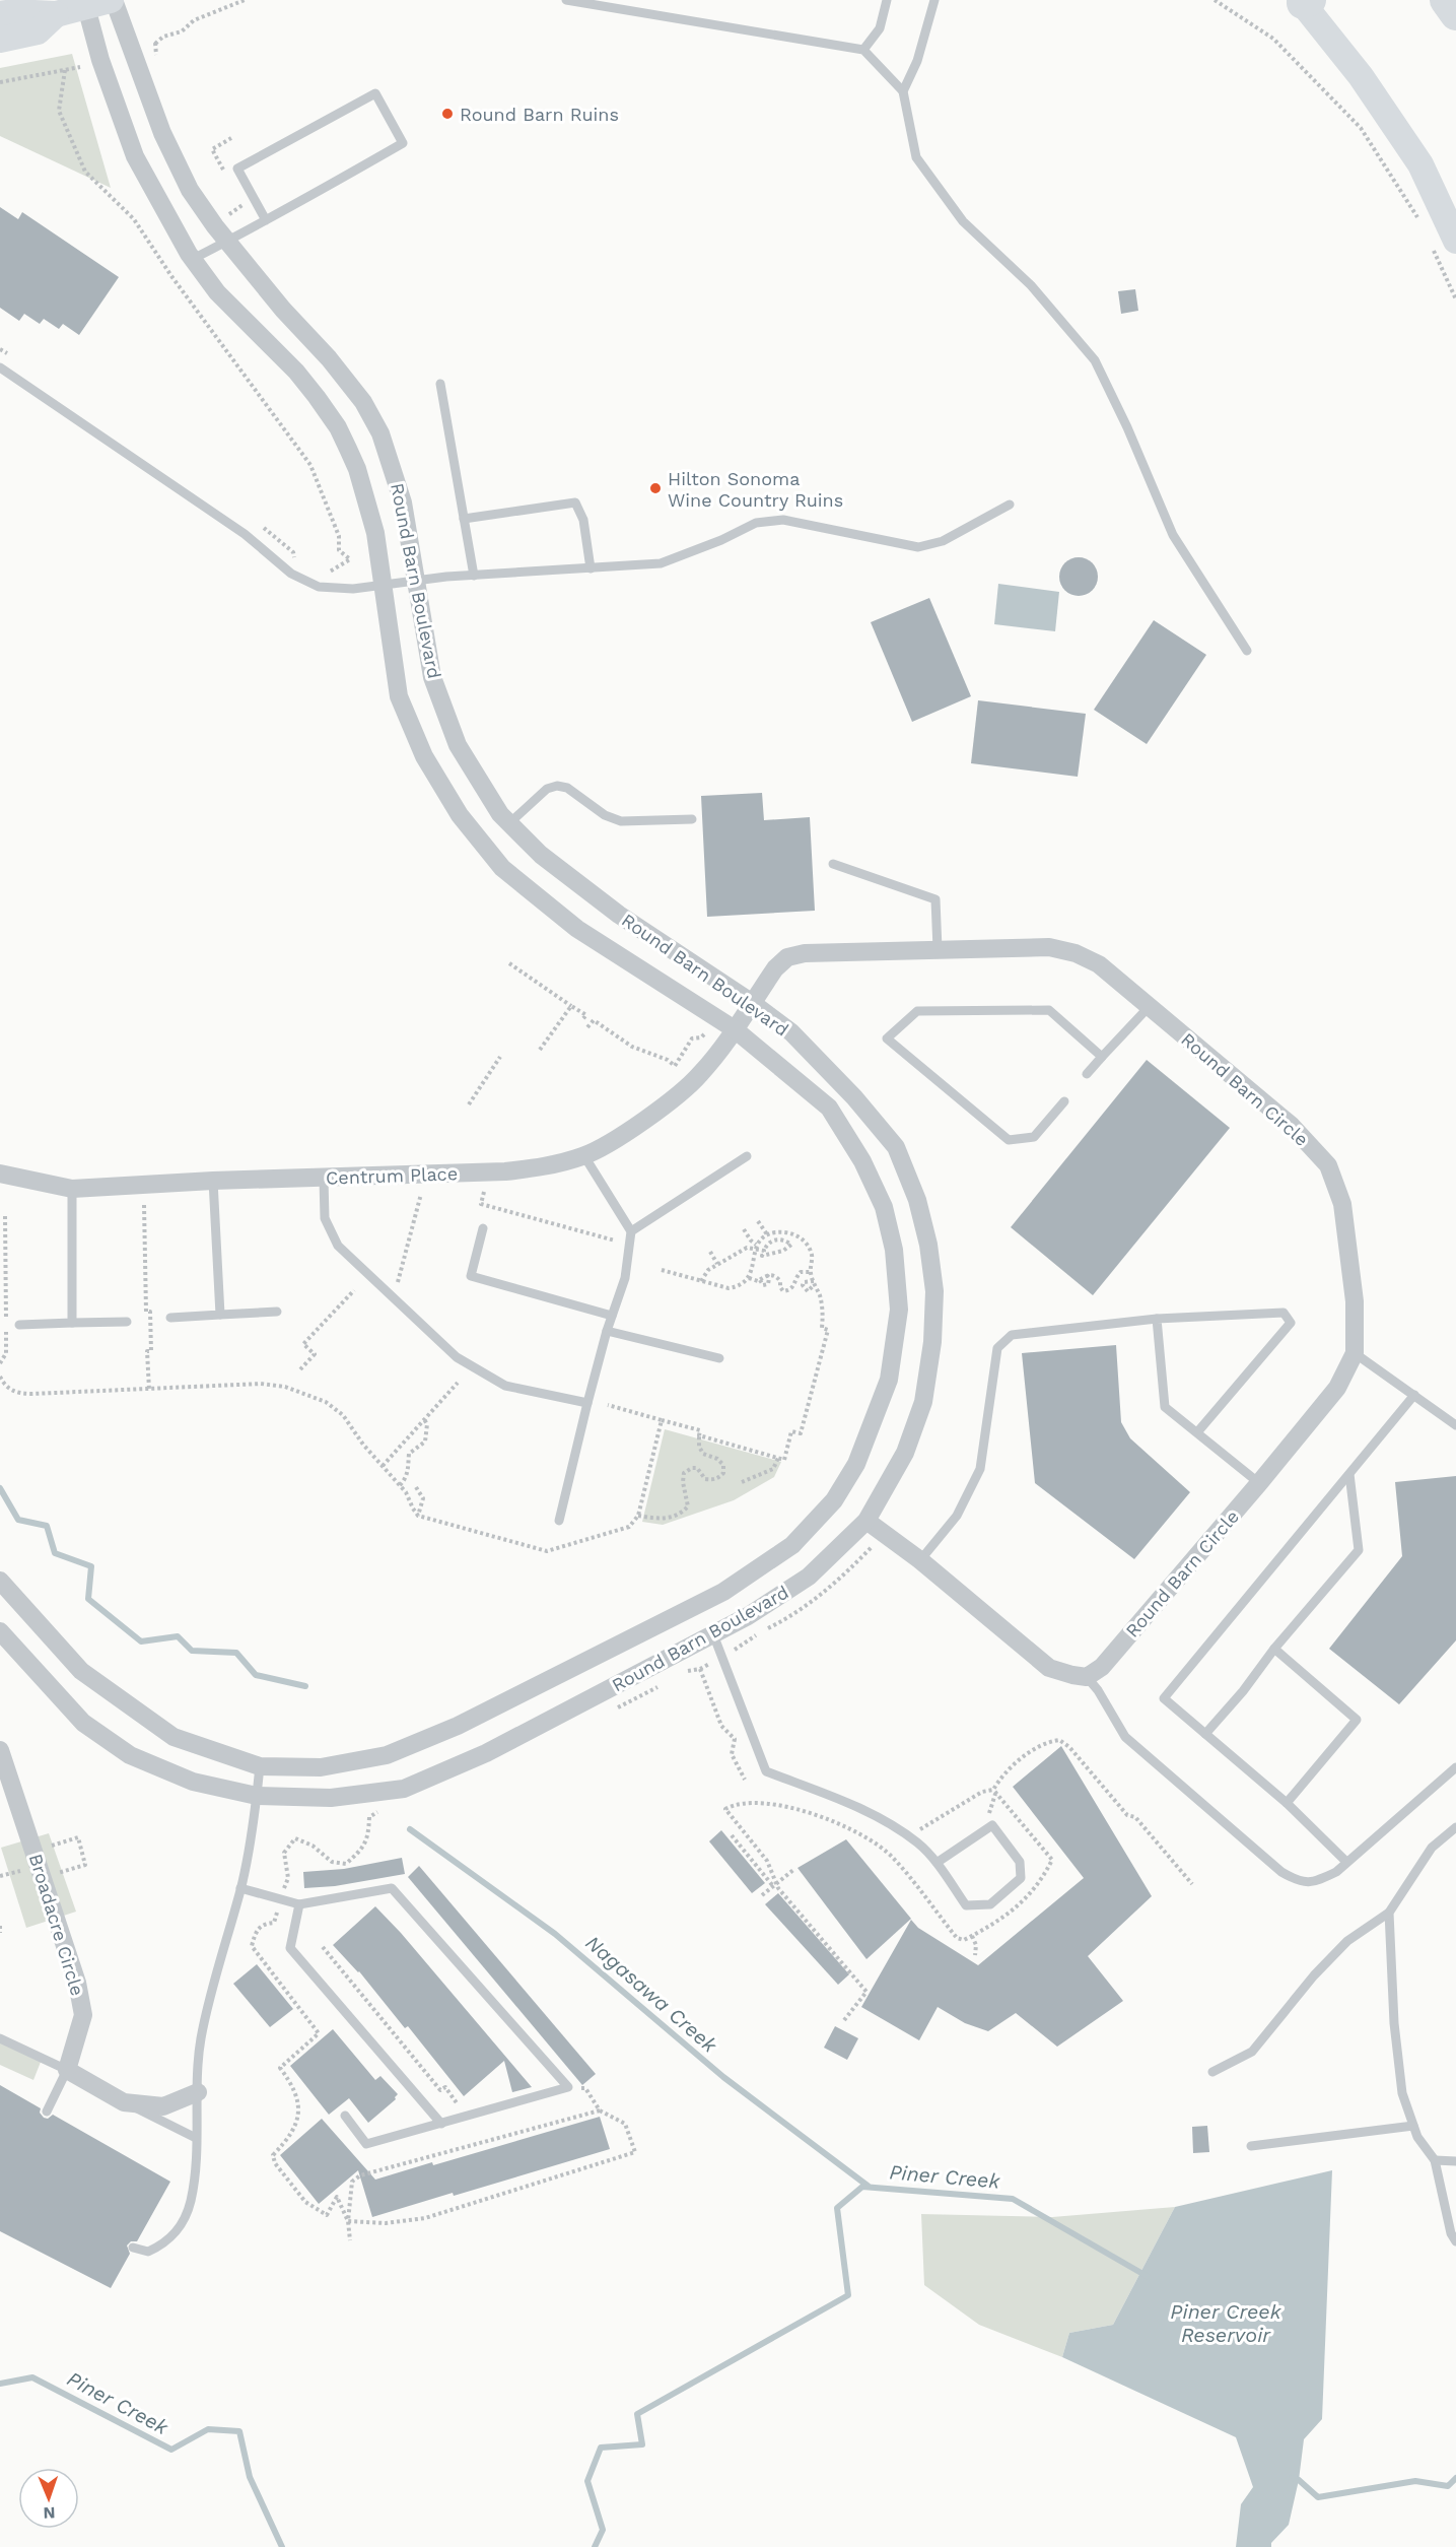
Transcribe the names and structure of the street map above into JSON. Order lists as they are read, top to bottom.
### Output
{
  "streets": {
    "street": [
      "Round Barn Boulevard",
      "Round Barn Circle",
      "Centrum Place",
      "Broadacre Circle"
    ]
  },
  "crossings": [
    ["Round Barn Boulevard", "Round Barn Circle"],
    ["Round Barn Boulevard", "Centrum Place"],
    ["Round Barn Circle", "Centrum Place"]
  ],
  "water": ["Nagasawa Creek", "Piner Creek", "Piner Creek Reservoir"],
  "places": ["Round Barn Ruins", "Hilton Sonoma Wine Country Ruins"],
  "north": "bottom"
}
